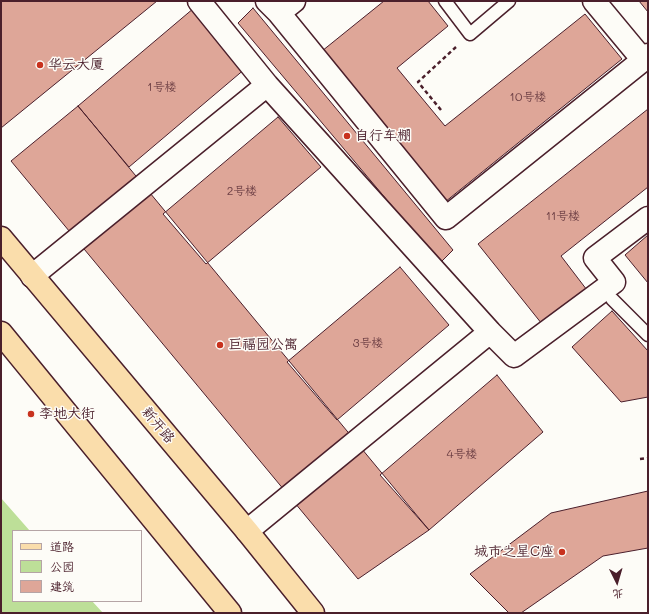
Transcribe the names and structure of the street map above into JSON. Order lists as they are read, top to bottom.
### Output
{
  "streets": {
    "main road": ["新开路"]
  },
  "places": [
    "华云大厦",
    "自行车棚",
    "巨福园公寓",
    "李地大街",
    "城市之星C座"
  ],
  "house_numbers": [
    "1号楼",
    "10号楼",
    "2号楼",
    "11号楼",
    "3号楼",
    "4号楼"
  ],
  "legend": ["道路", "公园", "建筑"],
  "north": "bottom"
}
